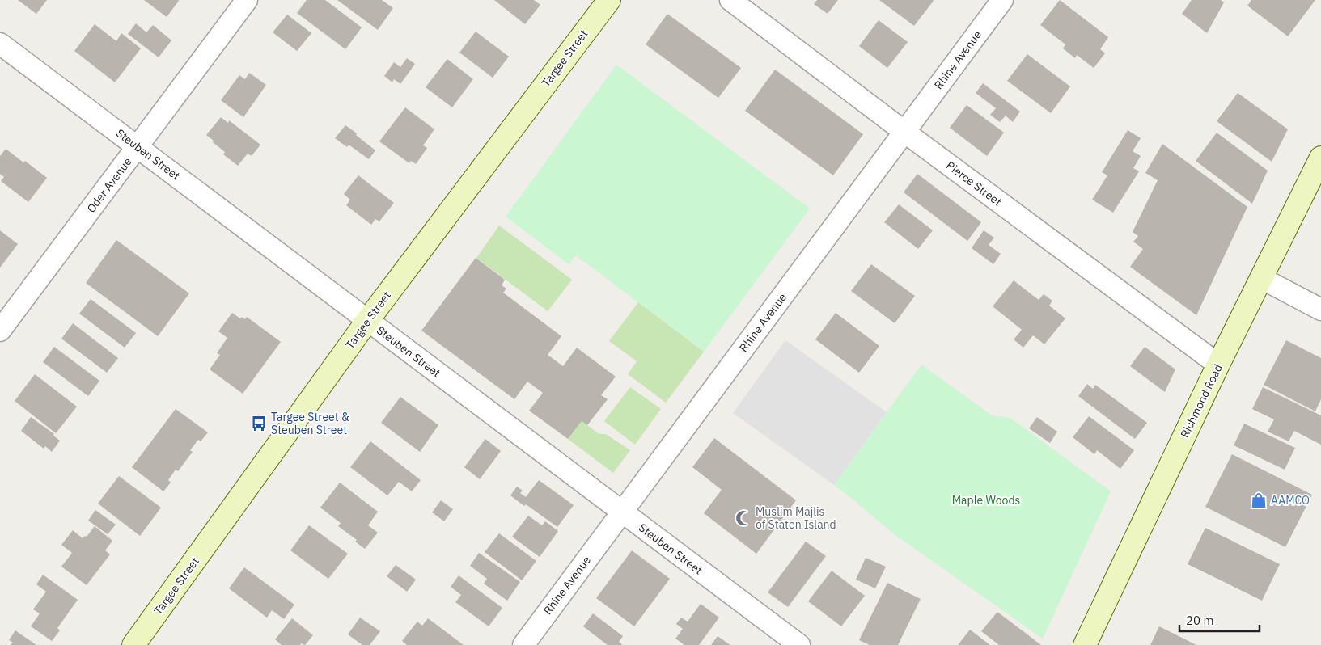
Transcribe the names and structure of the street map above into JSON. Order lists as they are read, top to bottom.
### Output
{
  "streets": {
    "main road": ["Targee Street", "Richmond Road"],
    "street": [
      "Rhine Avenue",
      "Steuben Street",
      "Pierce Street",
      "Oder Avenue"
    ]
  },
  "crossings": [
    ["Targee Street", "Steuben Street"],
    ["Rhine Avenue", "Steuben Street"],
    ["Rhine Avenue", "Pierce Street"],
    ["Steuben Street", "Oder Avenue"],
    ["Pierce Street", "Richmond Road"]
  ],
  "parks": ["Maple Woods"],
  "places": {
    "bus stop": ["Targee Street & Steuben Street"],
    "shop": ["AAMCO"],
    "mosque": ["Muslim Majlis of Staten Island"]
  },
  "scale_bar": "20 m"
}
